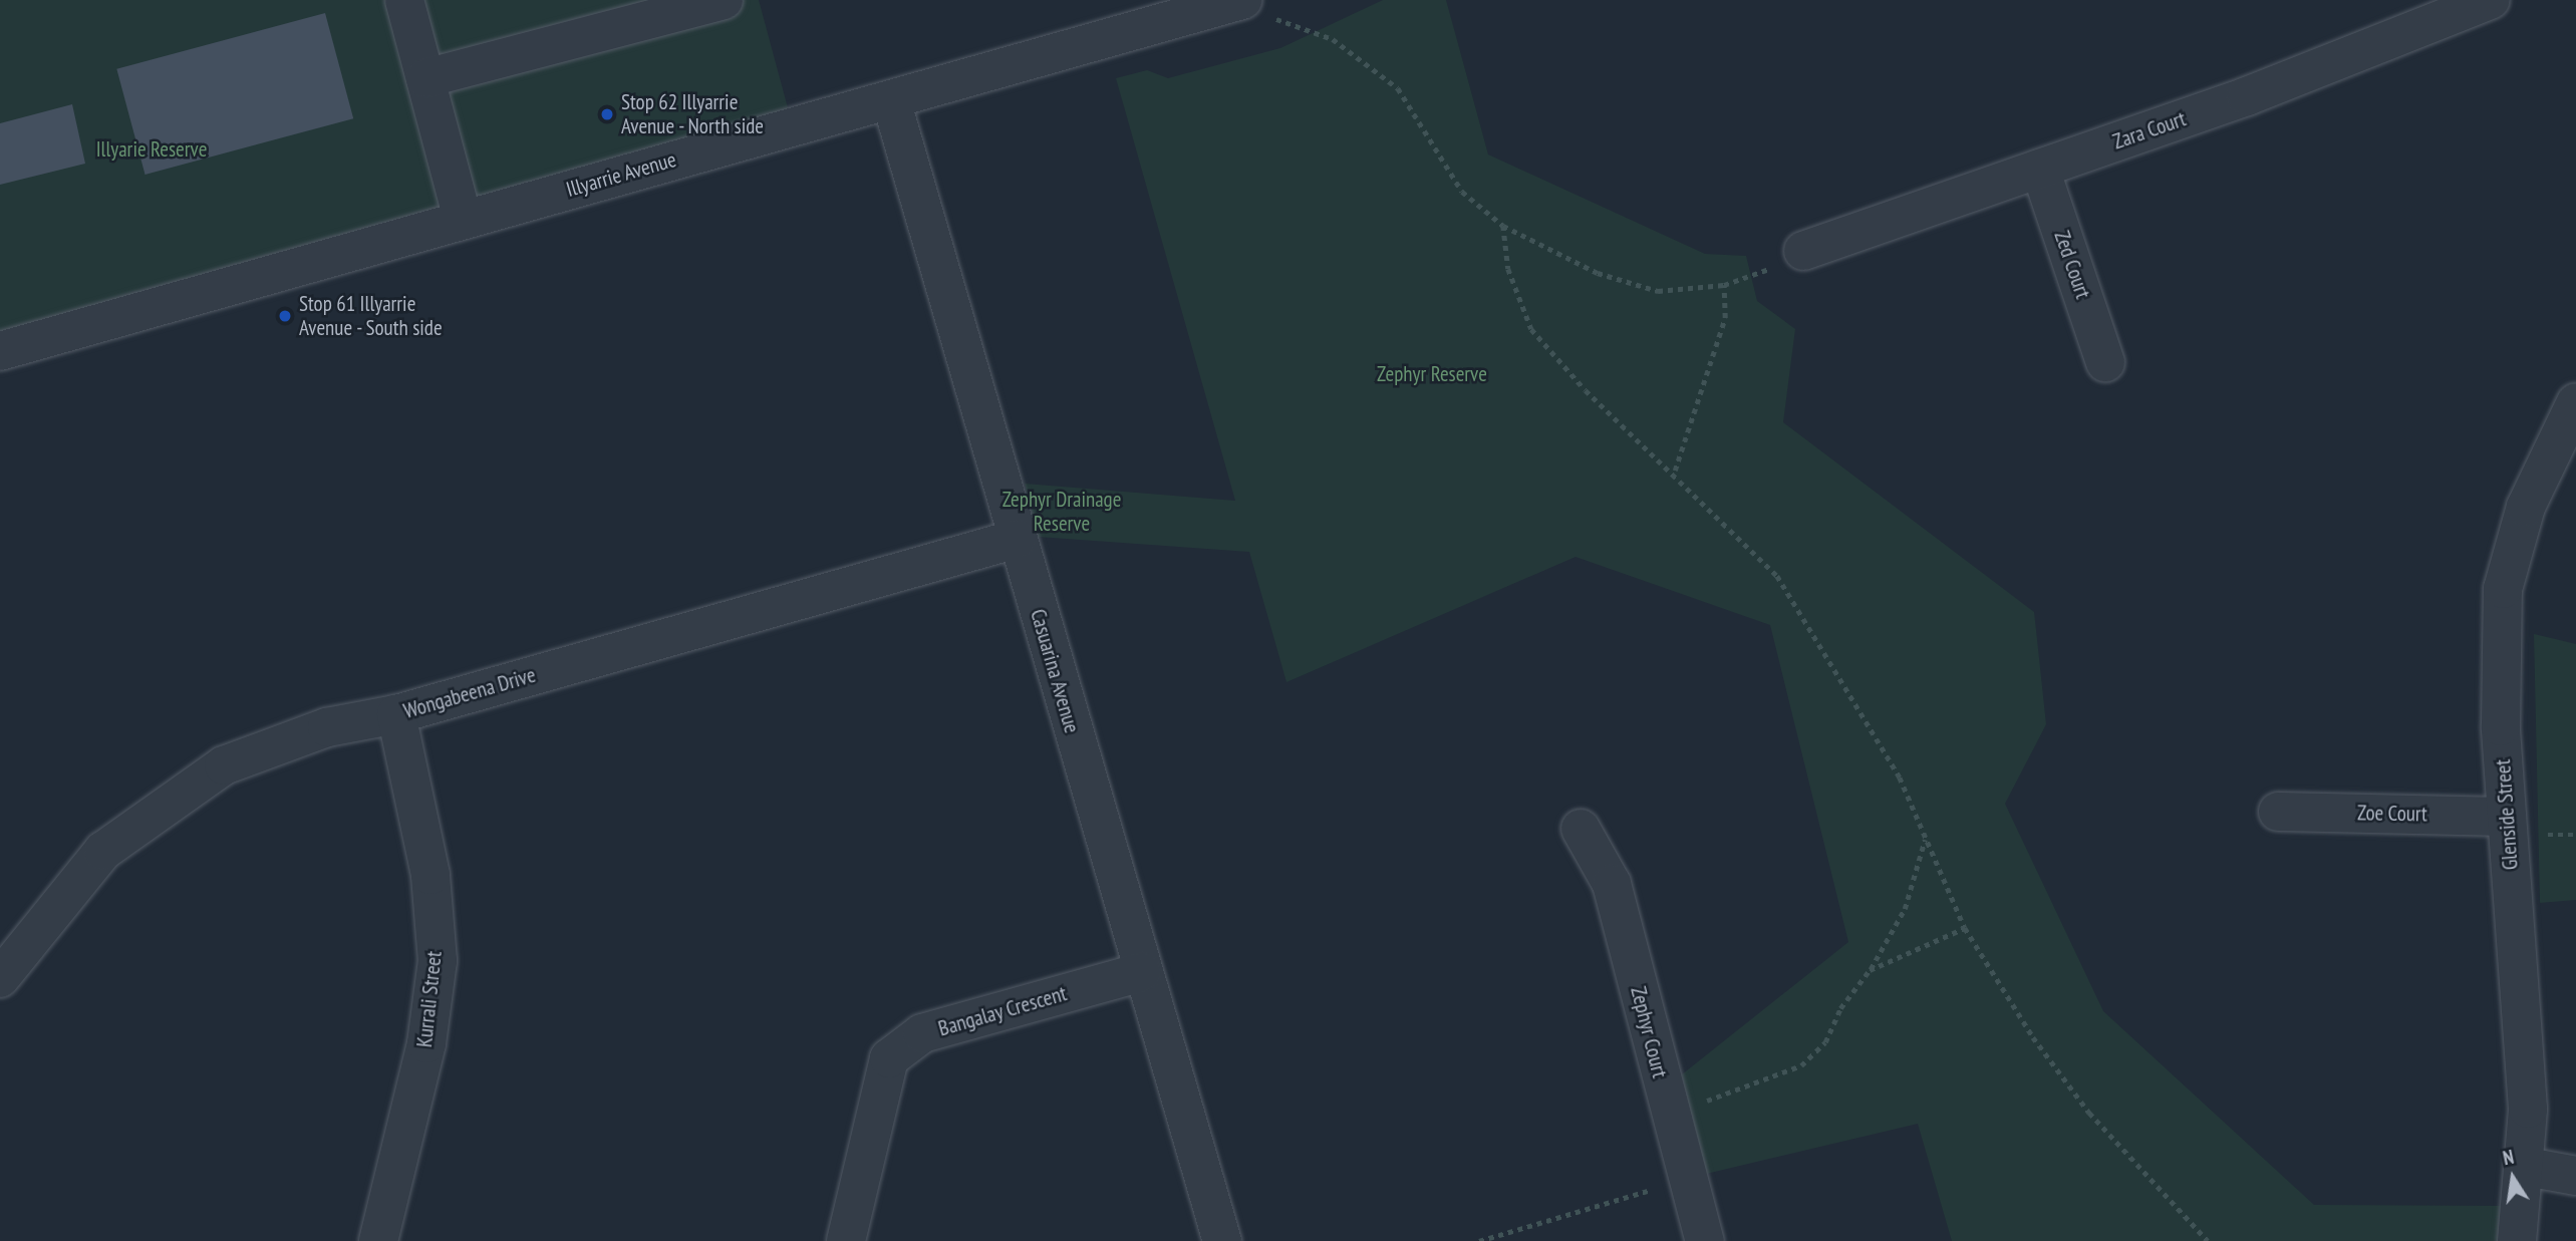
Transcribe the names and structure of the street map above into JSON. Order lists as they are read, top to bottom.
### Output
{
  "streets": {
    "street": [
      "Zara Court",
      "Illyarrie Avenue",
      "Zed Court",
      "Casuarina Avenue",
      "Wongabeena Drive",
      "Zoe Court",
      "Glenside Street",
      "Kurrali Street",
      "Bangalay Crescent",
      "Zephyr Court"
    ]
  },
  "crossings": [
    ["Zara Court", "Zed Court"],
    ["Illyarrie Avenue", "Casuarina Avenue"],
    ["Casuarina Avenue", "Wongabeena Drive"],
    ["Casuarina Avenue", "Bangalay Crescent"],
    ["Wongabeena Drive", "Kurrali Street"],
    ["Zoe Court", "Glenside Street"]
  ],
  "parks": ["Illyarie Reserve", "Zephyr Reserve", "Zephyr Drainage Reserve"],
  "places": ["Stop 62 Illyarrie Avenue - North side", "Stop 61 Illyarrie Avenue - South side"],
  "north": "top"
}
